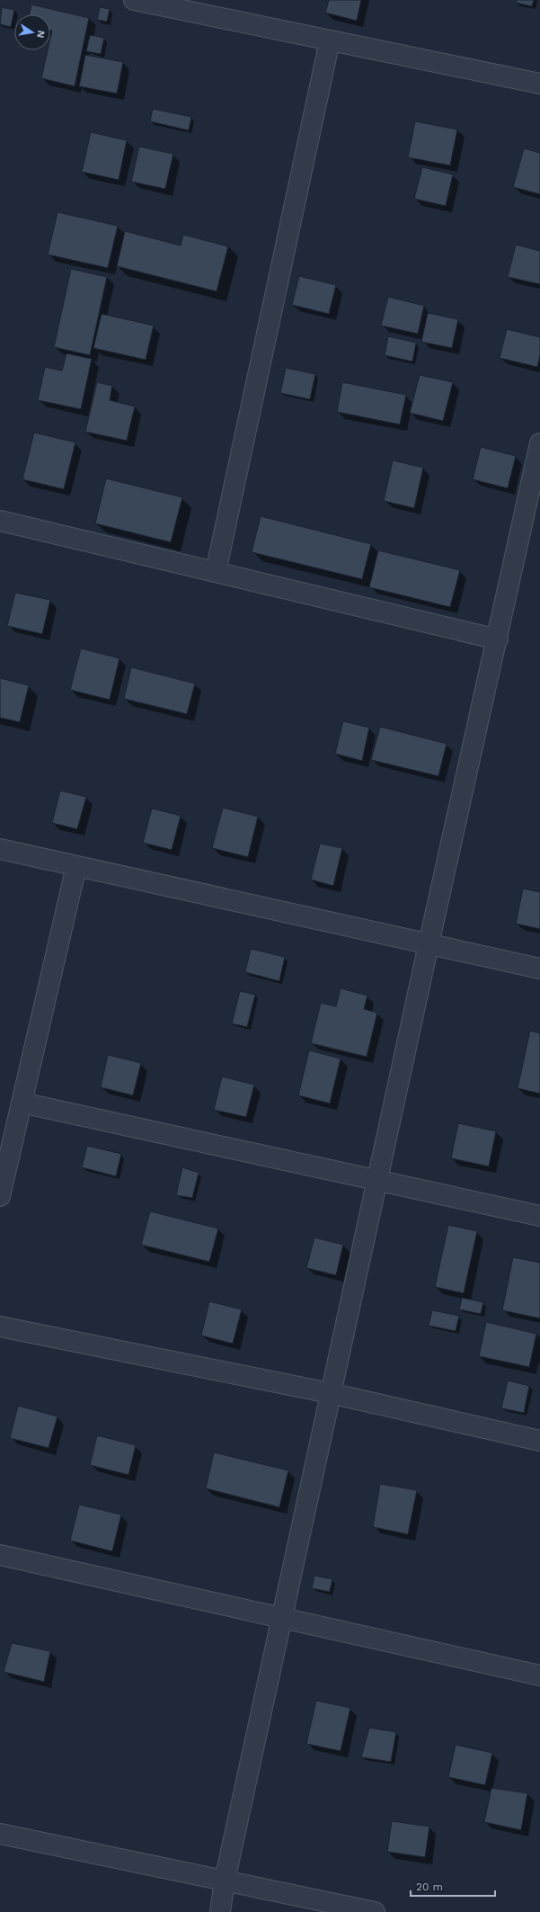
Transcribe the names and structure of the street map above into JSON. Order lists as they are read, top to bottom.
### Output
{
  "scale_bar": "20 m",
  "north": "right"
}
